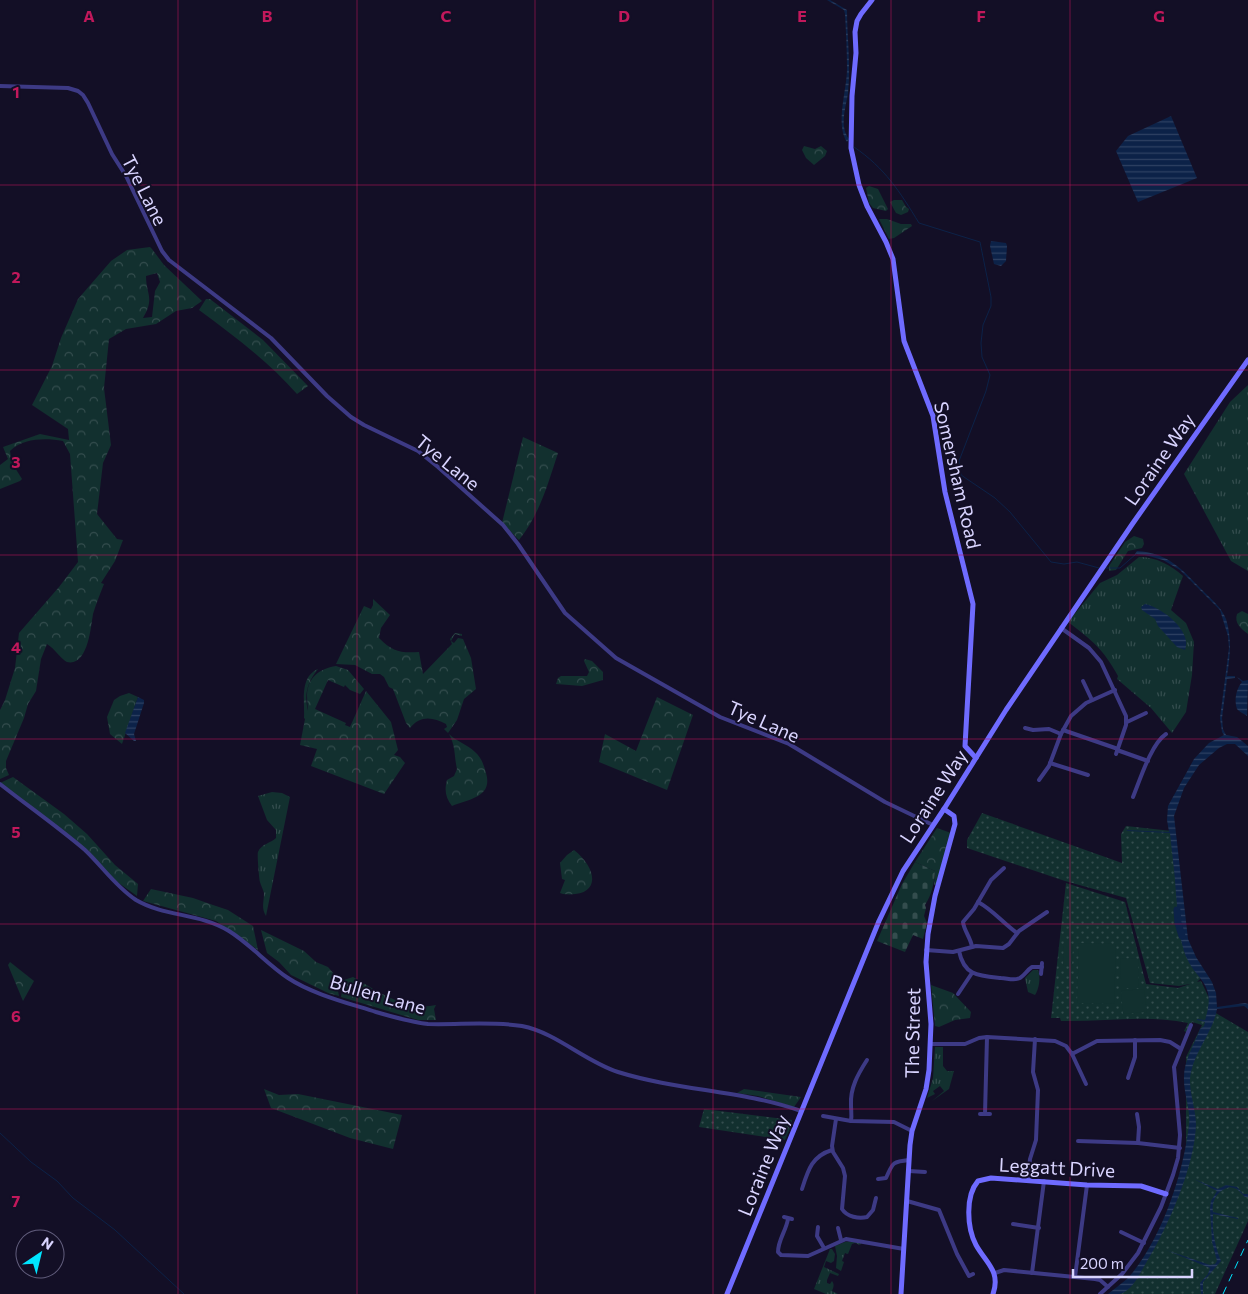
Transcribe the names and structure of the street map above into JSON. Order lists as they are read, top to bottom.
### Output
{
  "streets": {
    "main road": [
      "Loraine Way",
      "Somersham Road",
      "The Street",
      "Leggatt Drive"
    ],
    "street": ["Tye Lane", "Bullen Lane"]
  },
  "crossings": [
    ["Tye Lane", "Loraine Way"],
    ["Loraine Way", "Somersham Road"],
    ["Loraine Way", "Bullen Lane"],
    ["Loraine Way", "The Street"]
  ],
  "scale_bar": "200 m",
  "north": "top right",
  "grid": {
    "columns": [
      "A",
      "B",
      "C",
      "D",
      "E",
      "F",
      "G"
    ],
    "rows": [
      "1",
      "2",
      "3",
      "4",
      "5",
      "6",
      "7"
    ]
  }
}
